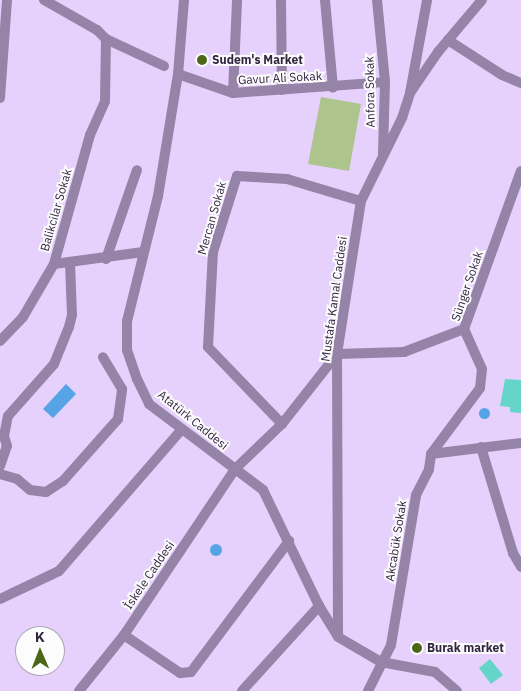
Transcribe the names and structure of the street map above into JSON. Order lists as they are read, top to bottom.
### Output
{
  "streets": {
    "street": [
      "Gavur Ali Sokak",
      "Anfora Sokak",
      "Balikcilar Sokak",
      "Mercan Sokak",
      "Sünger Sokak",
      "Mustafa Kamal Caddesi",
      "Atatürk Caddesi",
      "Akcabük Sokak",
      "İskele Caddesi"
    ]
  },
  "crossings": [
    ["Gavur Ali Sokak", "Anfora Sokak"],
    ["Gavur Ali Sokak", "Atatürk Caddesi"],
    ["Anfora Sokak", "Mustafa Kamal Caddesi"],
    ["Mercan Sokak", "Mustafa Kamal Caddesi"],
    ["Mercan Sokak", "İskele Caddesi"],
    ["Sünger Sokak", "Akcabük Sokak"],
    ["Mustafa Kamal Caddesi", "Atatürk Caddesi"],
    ["Mustafa Kamal Caddesi", "İskele Caddesi"],
    ["Atatürk Caddesi", "Akcabük Sokak"],
    ["Atatürk Caddesi", "İskele Caddesi"]
  ],
  "places": ["Sudem's Market", "Burak market"],
  "north": "top"
}
